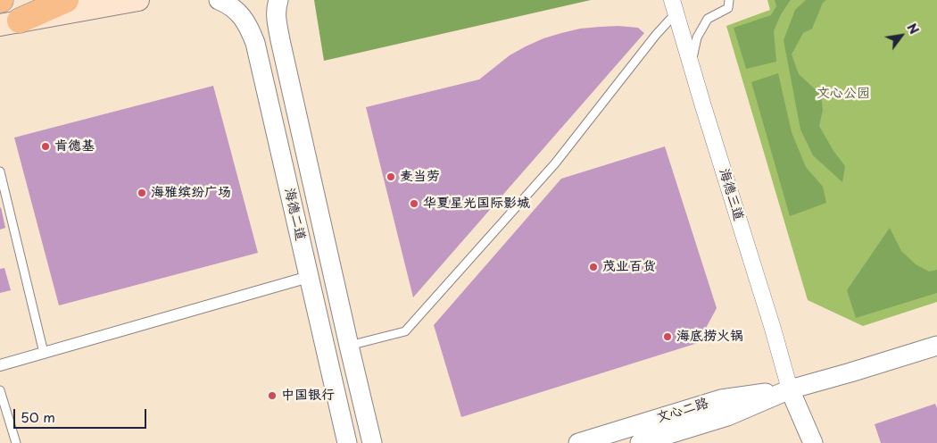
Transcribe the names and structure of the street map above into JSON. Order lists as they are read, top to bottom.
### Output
{
  "streets": {
    "street": ["海德三道", "海德二道", "文心二路"]
  },
  "crossings": [
    ["海德三道", "文心二路"]
  ],
  "parks": ["文心公园"],
  "places": [
    "肯德基",
    "麦当劳",
    "海雅缤纷广场",
    "华夏星光国际影城",
    "茂业百货",
    "海底捞火锅",
    "中国银行"
  ],
  "scale_bar": "50 m",
  "north": "top right"
}
